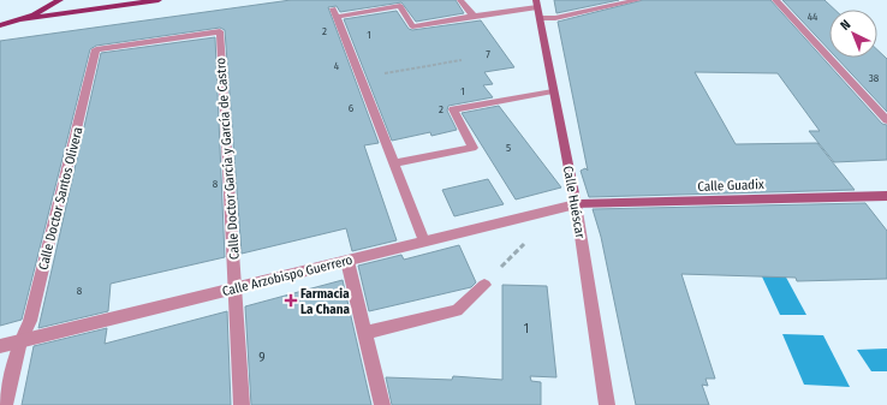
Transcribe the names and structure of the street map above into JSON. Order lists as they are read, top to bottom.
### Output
{
  "streets": {
    "main road": ["Calle Guadix", "Calle Huéscar"],
    "street": ["Calle Doctor García y García de Castro", "Calle Doctor Santos Olivera", "Calle Arzobispo Guerrero"]
  },
  "crossings": [
    ["Calle Doctor García y García de Castro", "Calle Doctor Santos Olivera"],
    ["Calle Doctor García y García de Castro", "Calle Arzobispo Guerrero"],
    ["Calle Guadix", "Calle Huéscar"],
    ["Calle Guadix", "Calle Arzobispo Guerrero"],
    ["Calle Doctor Santos Olivera", "Calle Arzobispo Guerrero"],
    ["Calle Huéscar", "Calle Arzobispo Guerrero"]
  ],
  "places": {
    "health": ["Farmacia La Chana"]
  },
  "house_numbers": [
    "44",
    "2",
    "1",
    "7",
    "4",
    "38",
    "1",
    "6",
    "2",
    "5",
    "8",
    "8",
    "1",
    "9"
  ],
  "north": "top left"
}
